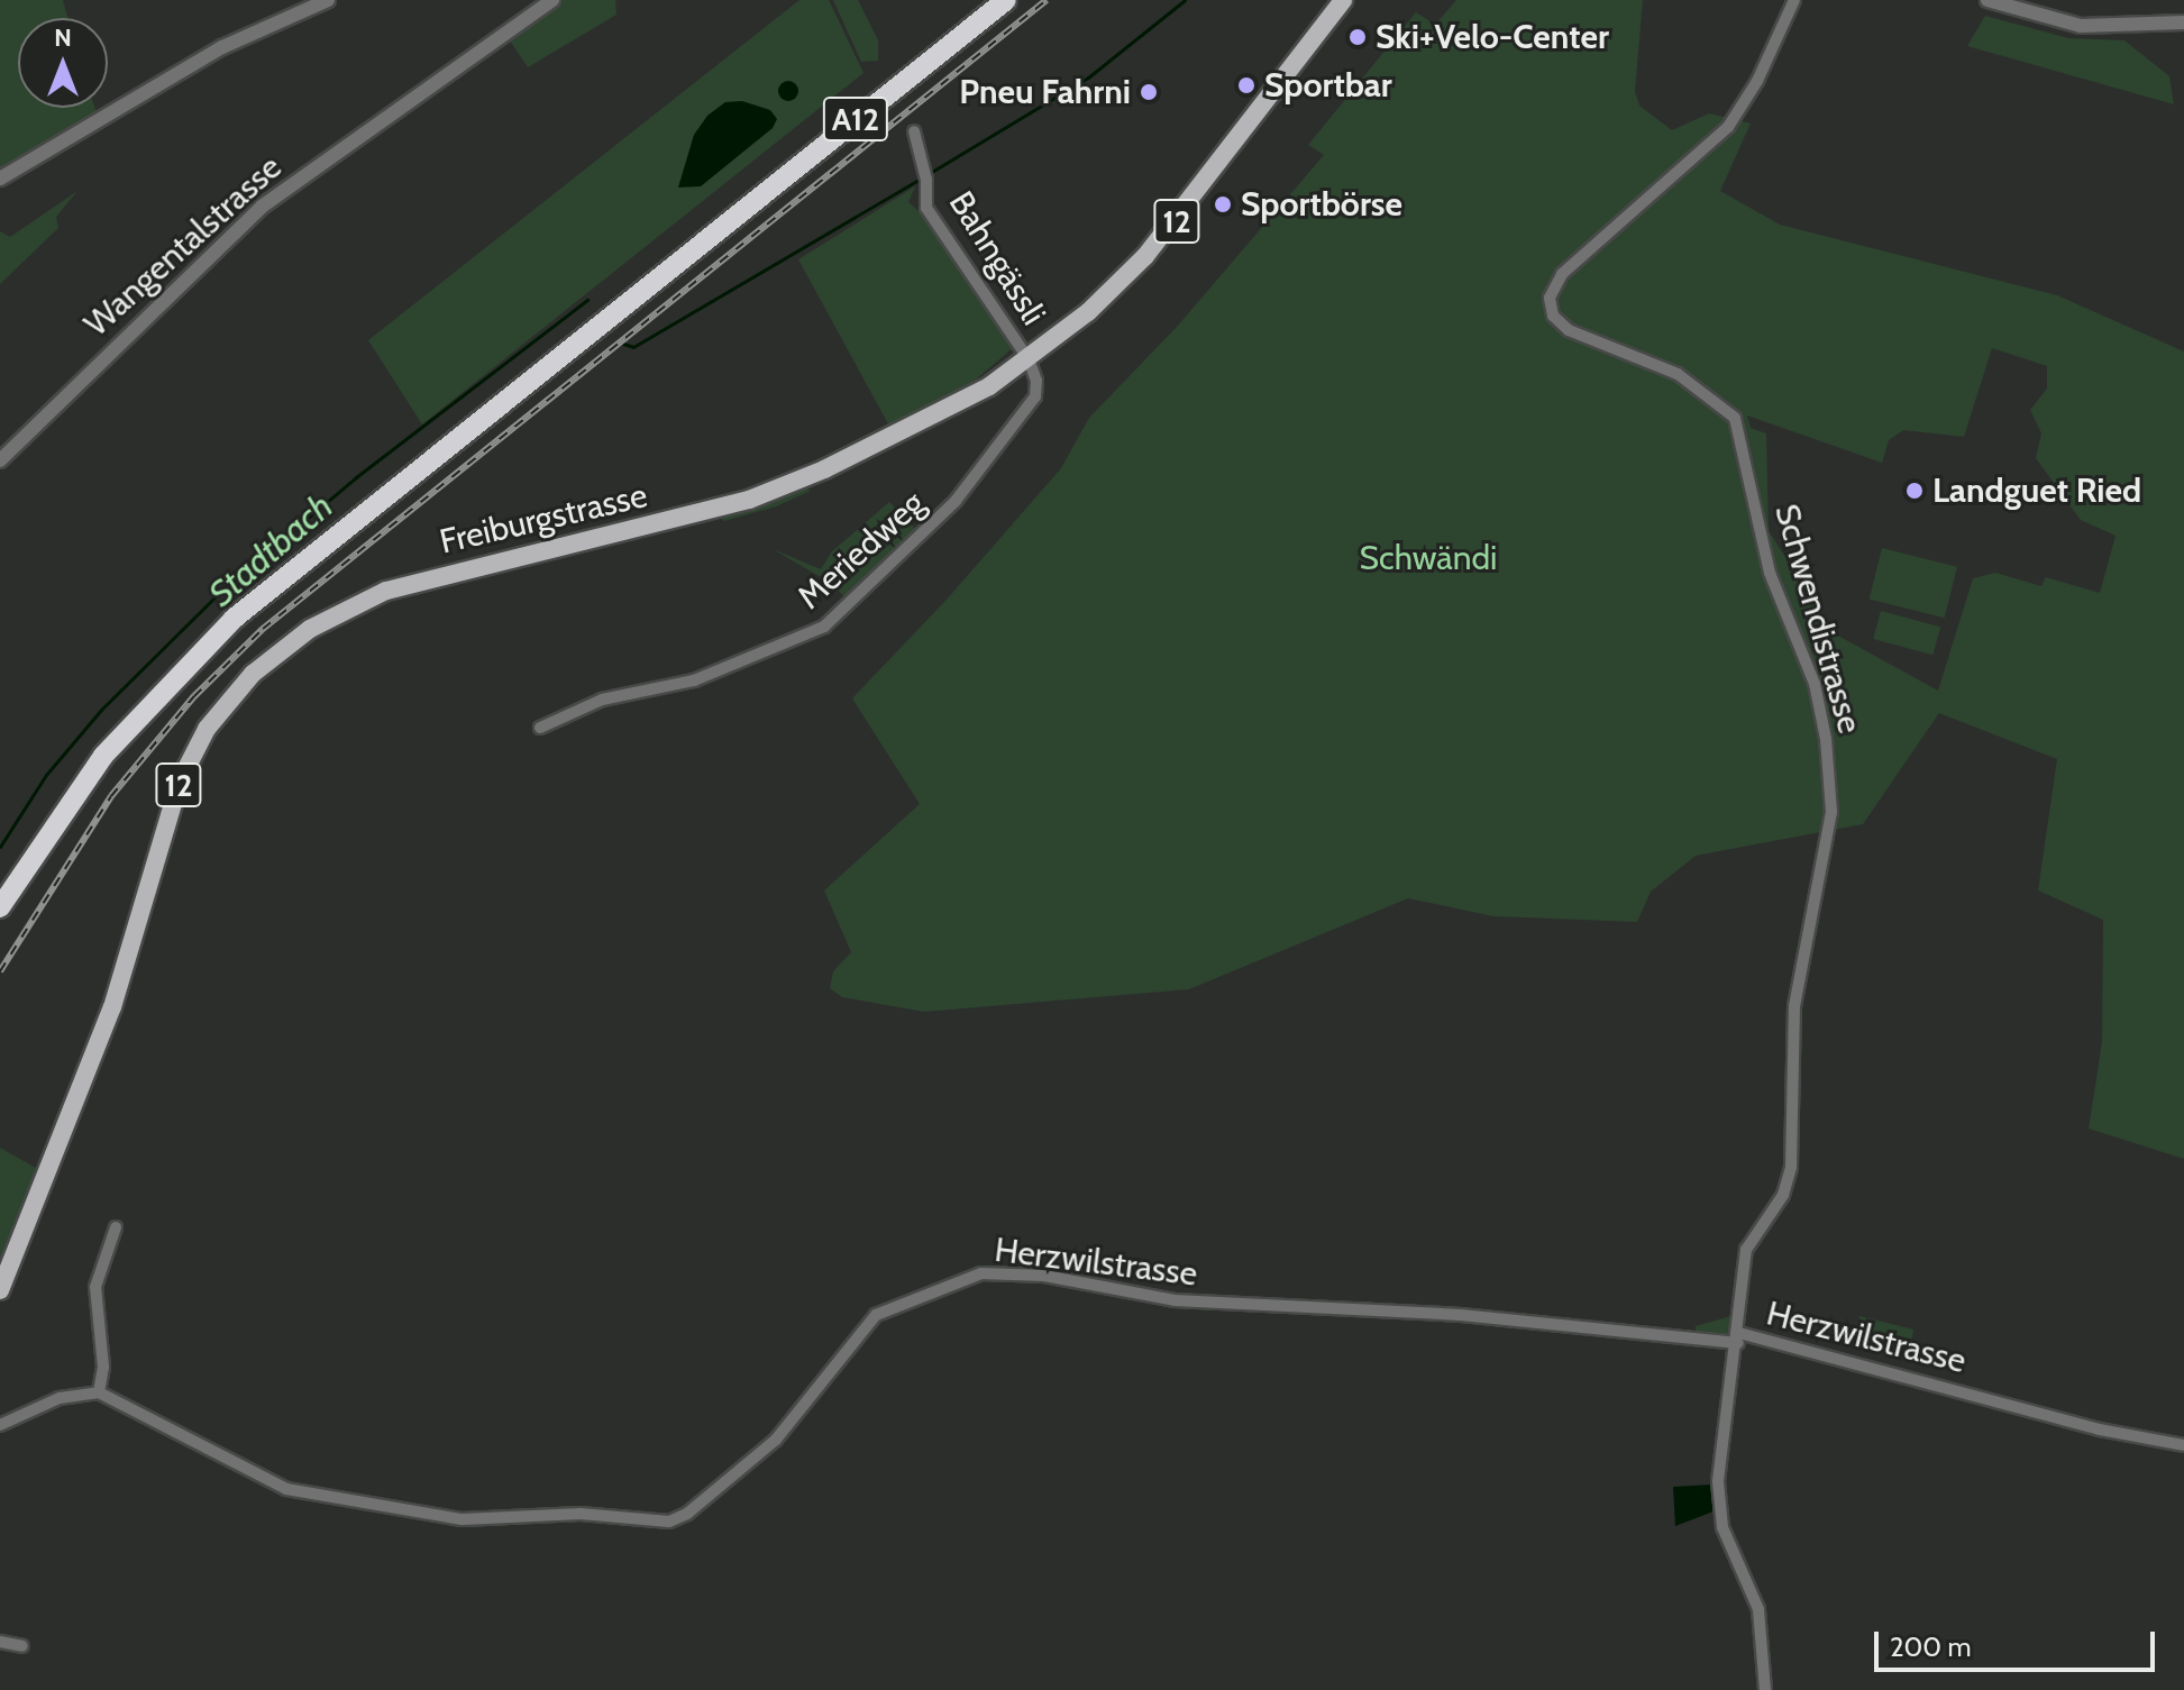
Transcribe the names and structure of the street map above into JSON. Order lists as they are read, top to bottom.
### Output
{
  "streets": {
    "highway": ["A12"],
    "main road": ["12", "Freiburgstrasse"],
    "street": [
      "Wangentalstrasse",
      "Bahngässli",
      "Meriedweg",
      "Schwendistrasse",
      "Herzwilstrasse"
    ]
  },
  "crossings": [
    ["Bahngässli", "Freiburgstrasse"],
    ["Bahngässli", "Meriedweg"],
    ["Freiburgstrasse", "Meriedweg"],
    ["Schwendistrasse", "Herzwilstrasse"]
  ],
  "water": ["Stadtbach"],
  "parks": ["Schwändi"],
  "places": [
    "Ski+Velo-Center",
    "Sportbar",
    "Pneu Fahrni",
    "Sportbörse",
    "Landguet Ried"
  ],
  "scale_bar": "200 m",
  "north": "top"
}
